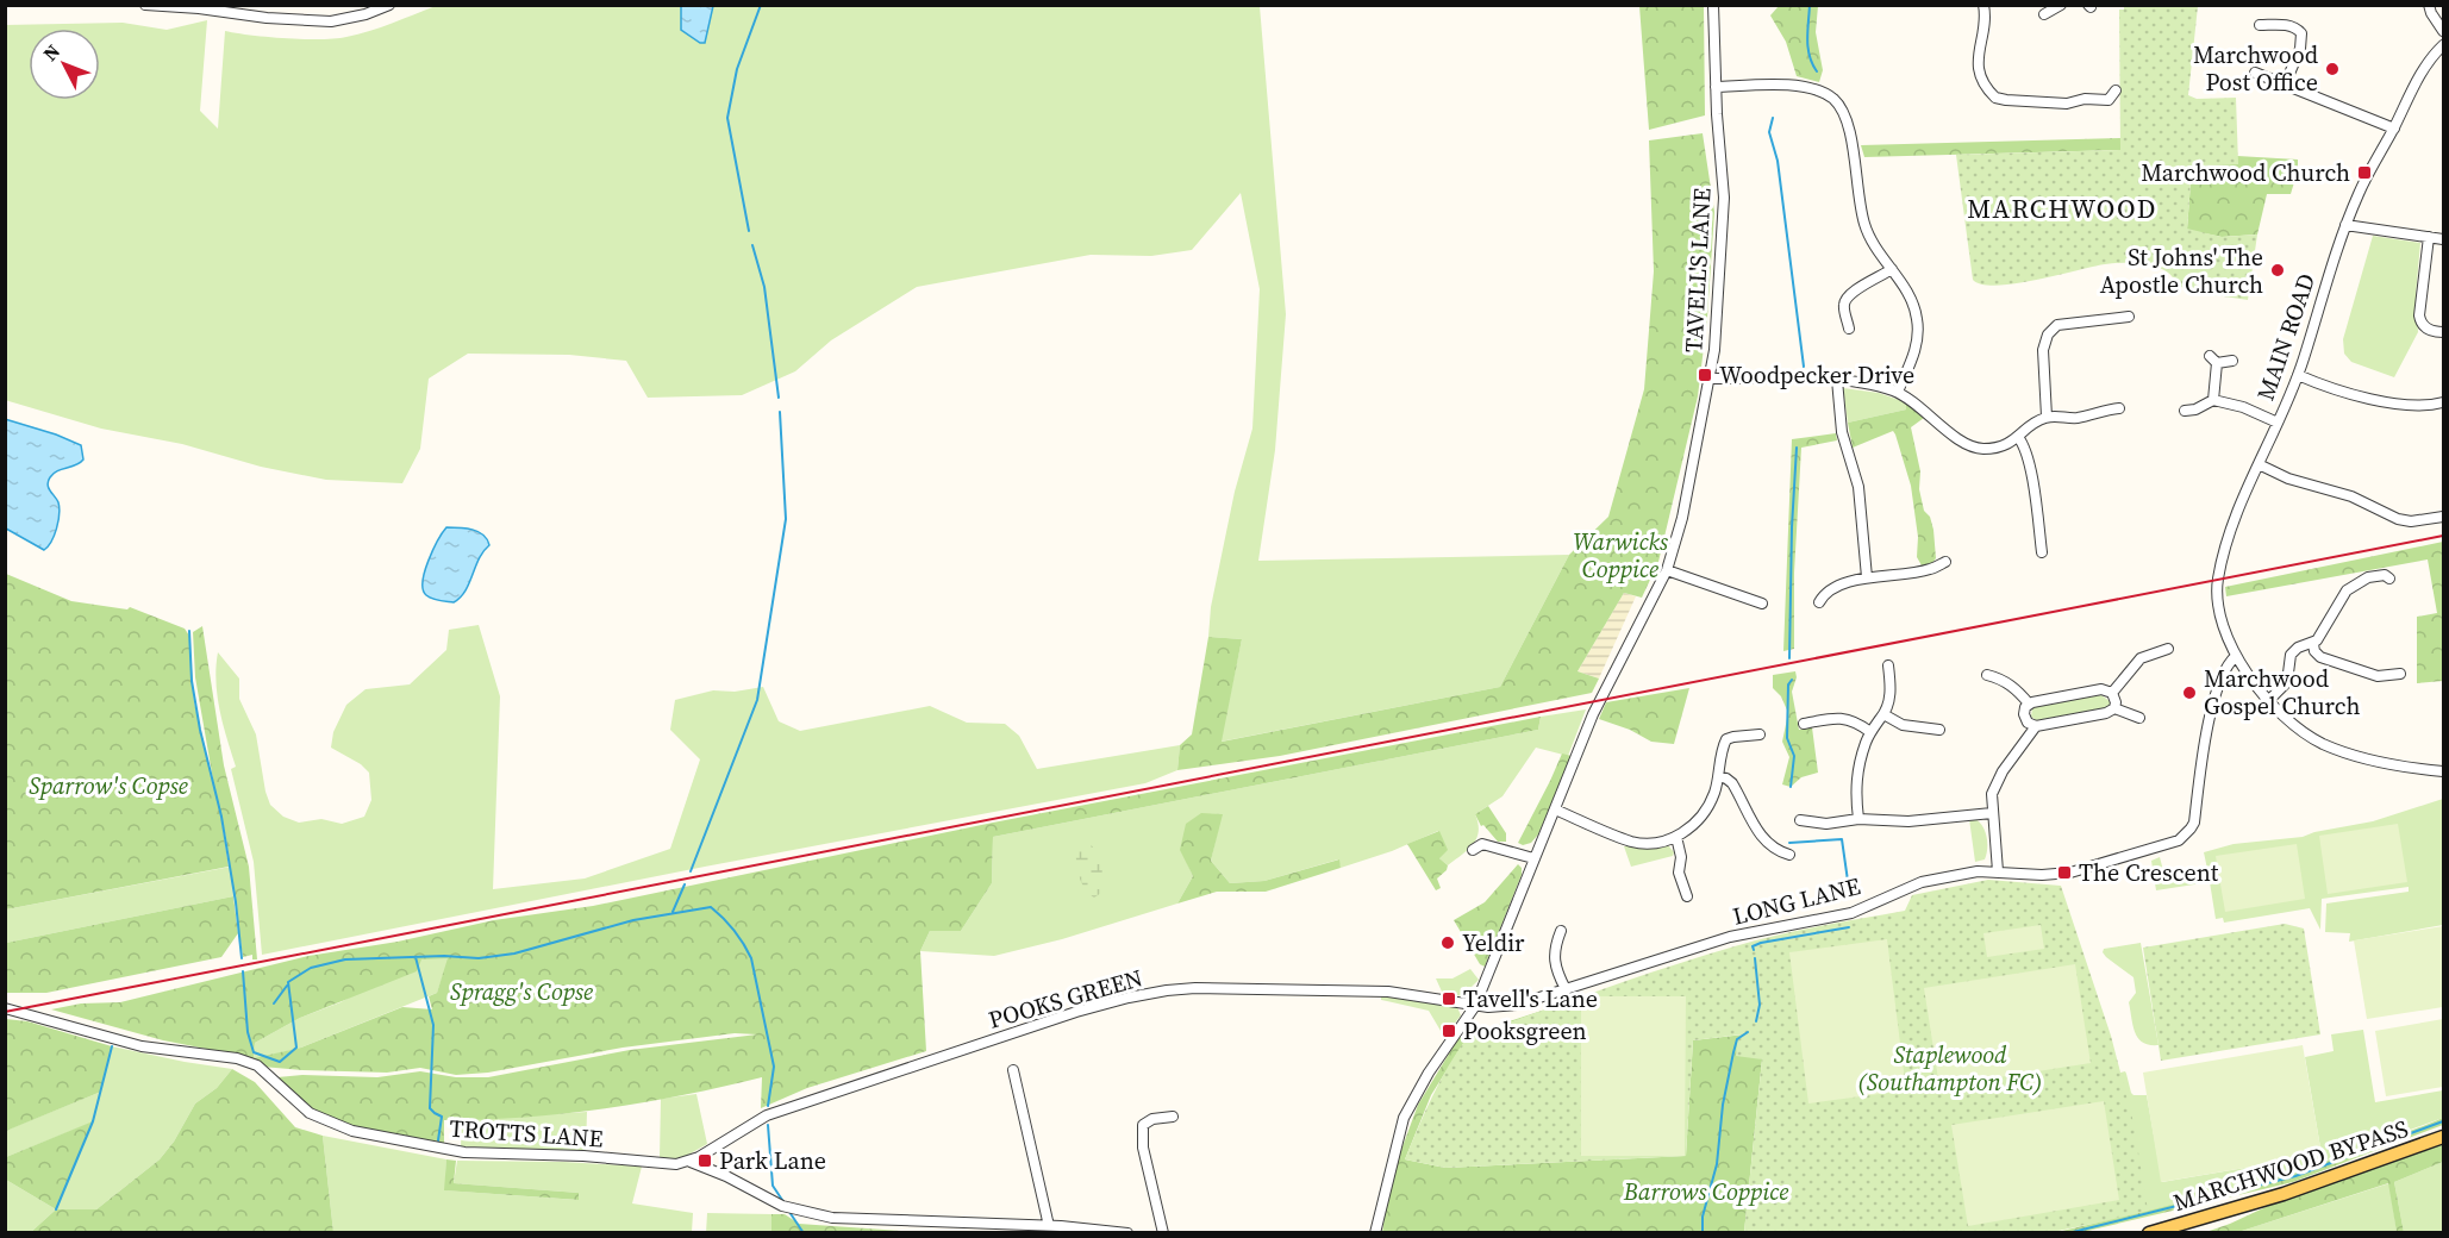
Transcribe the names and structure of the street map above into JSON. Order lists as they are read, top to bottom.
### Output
{
  "streets": {
    "main road": ["MARCHWOOD BYPASS"],
    "street": [
      "TAVELL'S LANE",
      "MAIN ROAD",
      "LONG LANE",
      "POOKS GREEN",
      "TROTTS LANE"
    ]
  },
  "crossings": [
    ["TAVELL'S LANE", "LONG LANE"],
    ["TAVELL'S LANE", "POOKS GREEN"],
    ["MAIN ROAD", "LONG LANE"],
    ["LONG LANE", "POOKS GREEN"],
    ["POOKS GREEN", "TROTTS LANE"]
  ],
  "districts": ["MARCHWOOD"],
  "parks": [
    "Warwicks Coppice",
    "Sparrow's Copse",
    "Spragg's Copse",
    "Staplewood (Southampton FC)",
    "Barrows Coppice"
  ],
  "places": {
    "other": [
      "Marchwood Post Office",
      "St Johns' The Apostle Church",
      "Marchwood Gospel Church",
      "Yeldir"
    ],
    "transit": [
      "Marchwood Church",
      "Woodpecker Drive",
      "The Crescent",
      "Tavell's Lane",
      "Pooksgreen",
      "Park Lane"
    ]
  },
  "north": "top left"
}
